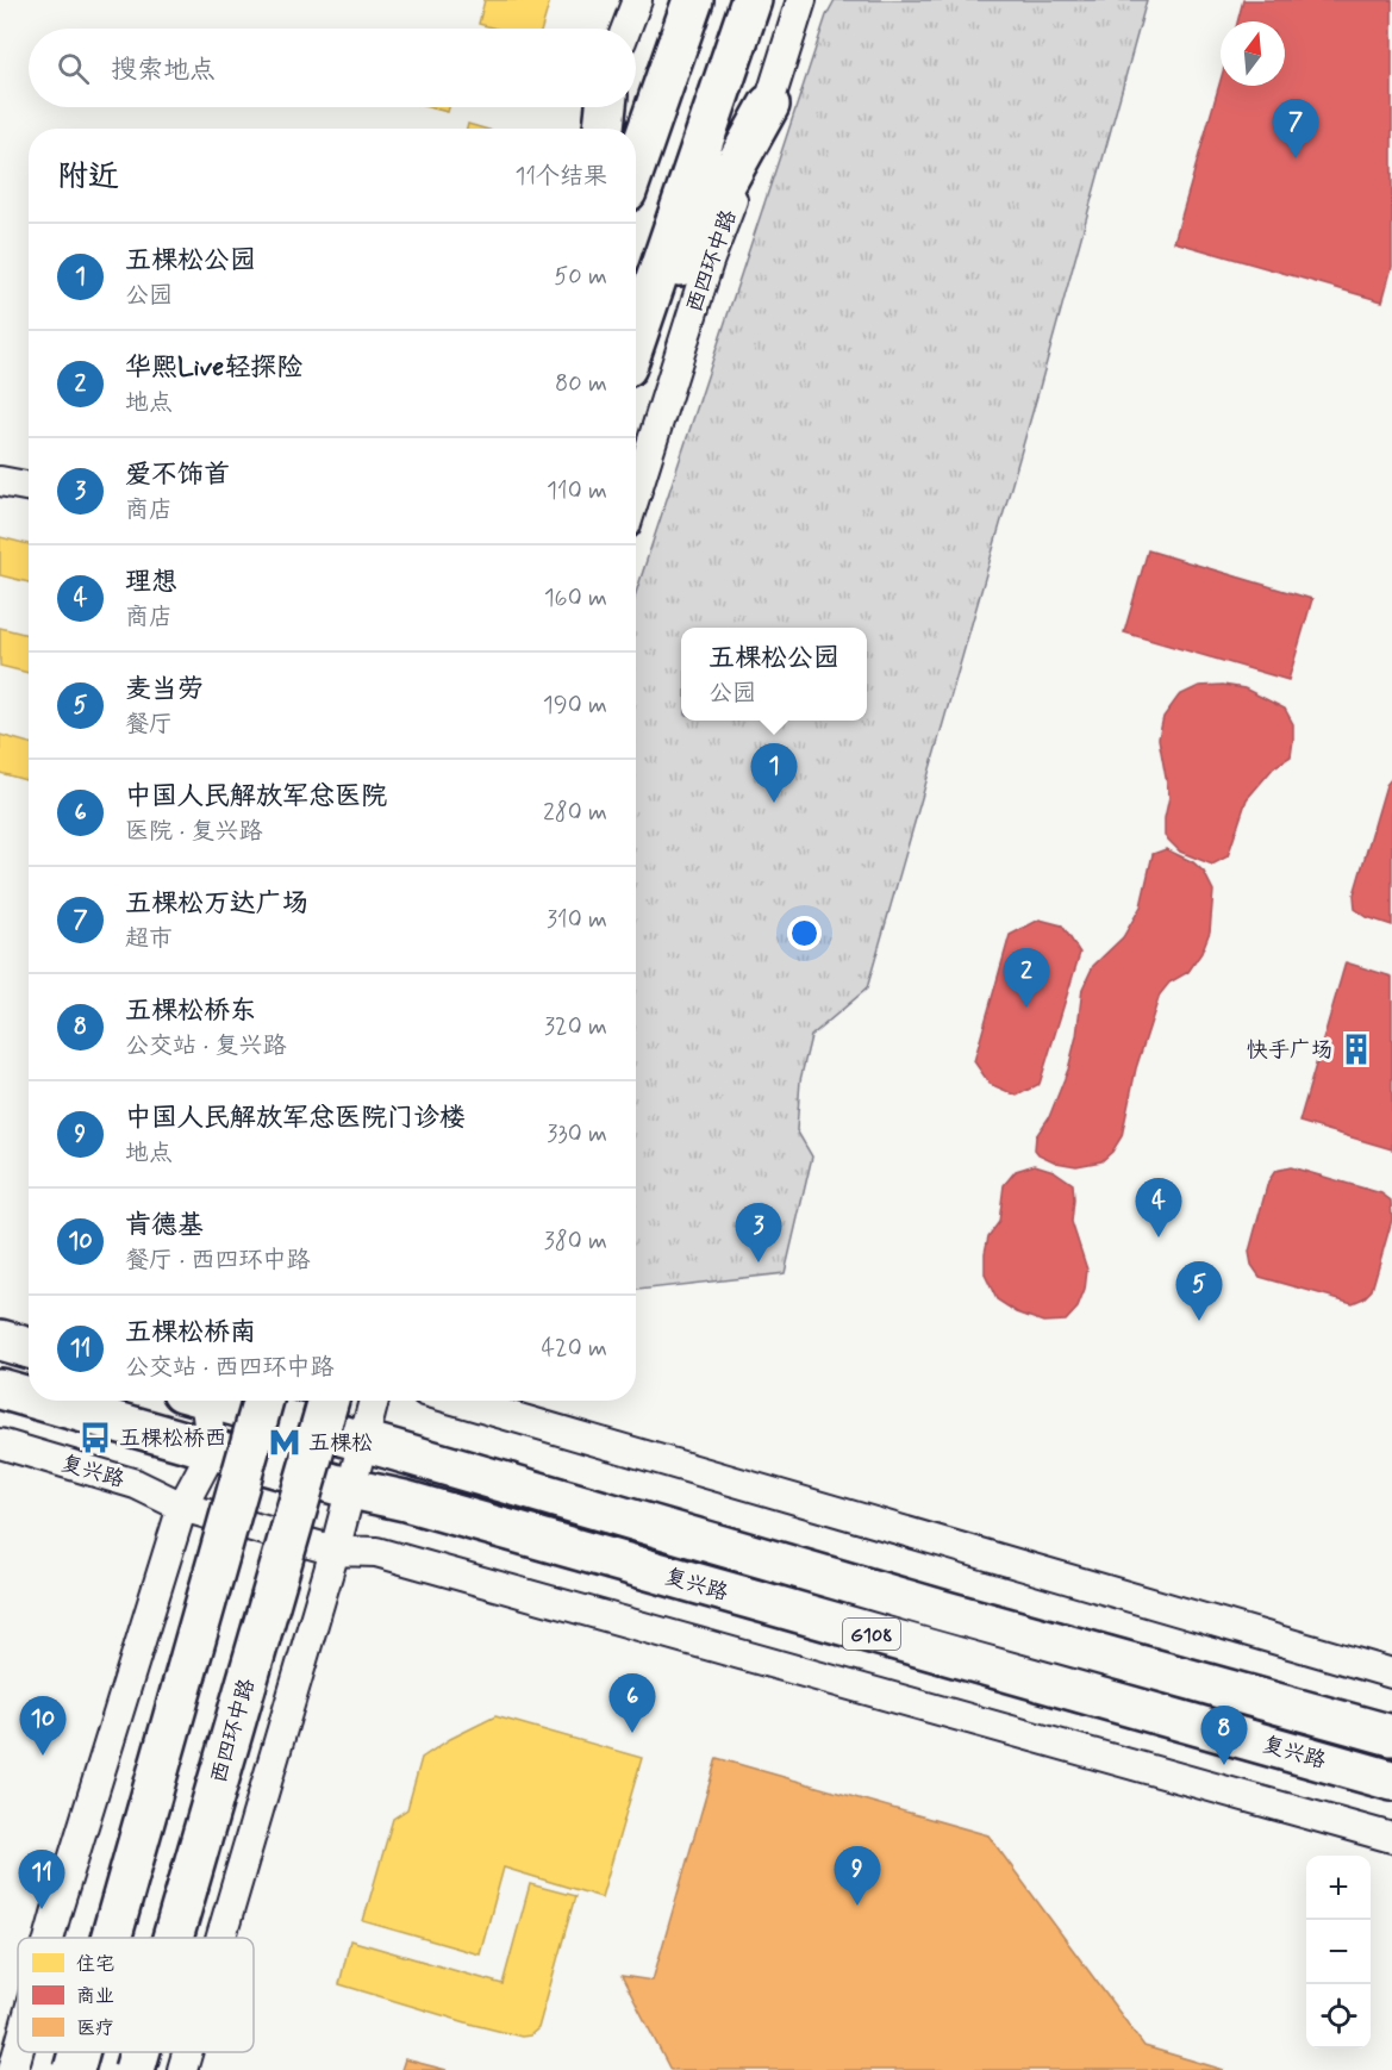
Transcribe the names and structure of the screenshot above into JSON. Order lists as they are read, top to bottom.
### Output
{
  "streets": {
    "highway": ["西四环中路", "复兴路", "G108"]
  },
  "places": {
    "building": ["快手广场"],
    "bus stop": ["五棵松桥西"],
    "metro station": ["五棵松"]
  },
  "legend": ["住宅", "商业", "医疗"],
  "north": "top",
  "page": {
    "search": "搜索地点",
    "pins": [
      "7",
      "1",
      "2",
      "4",
      "3",
      "5",
      "6",
      "10",
      "8",
      "9",
      "11"
    ],
    "heading": ["附近", "11个结果"],
    "list": [
      {
        "mark": "1",
        "name": "五棵松公园",
        "note": "公园",
        "value": "50 m"
      },
      {
        "mark": "2",
        "name": "华熙Live轻探险",
        "note": "地点",
        "value": "80 m"
      },
      {
        "mark": "3",
        "name": "爱不饰首",
        "note": "商店",
        "value": "110 m"
      },
      {
        "mark": "4",
        "name": "理想",
        "note": "商店",
        "value": "160 m"
      },
      {
        "mark": "5",
        "name": "麦当劳",
        "note": "餐厅",
        "value": "190 m"
      },
      {
        "mark": "6",
        "name": "中国人民解放军总医院",
        "note": "医院 · 复兴路",
        "value": "280 m"
      },
      {
        "mark": "7",
        "name": "五棵松万达广场",
        "note": "超市",
        "value": "310 m"
      },
      {
        "mark": "8",
        "name": "五棵松桥东",
        "note": "公交站 · 复兴路",
        "value": "320 m"
      },
      {
        "mark": "9",
        "name": "中国人民解放军总医院门诊楼",
        "note": "地点",
        "value": "330 m"
      },
      {
        "mark": "10",
        "name": "肯德基",
        "note": "餐厅 · 西四环中路",
        "value": "380 m"
      },
      {
        "mark": "11",
        "name": "五棵松桥南",
        "note": "公交站 · 西四环中路",
        "value": "420 m"
      }
    ],
    "popup": ["五棵松公园", "公园"],
    "map_buttons": ["+", "−"]
  }
}
